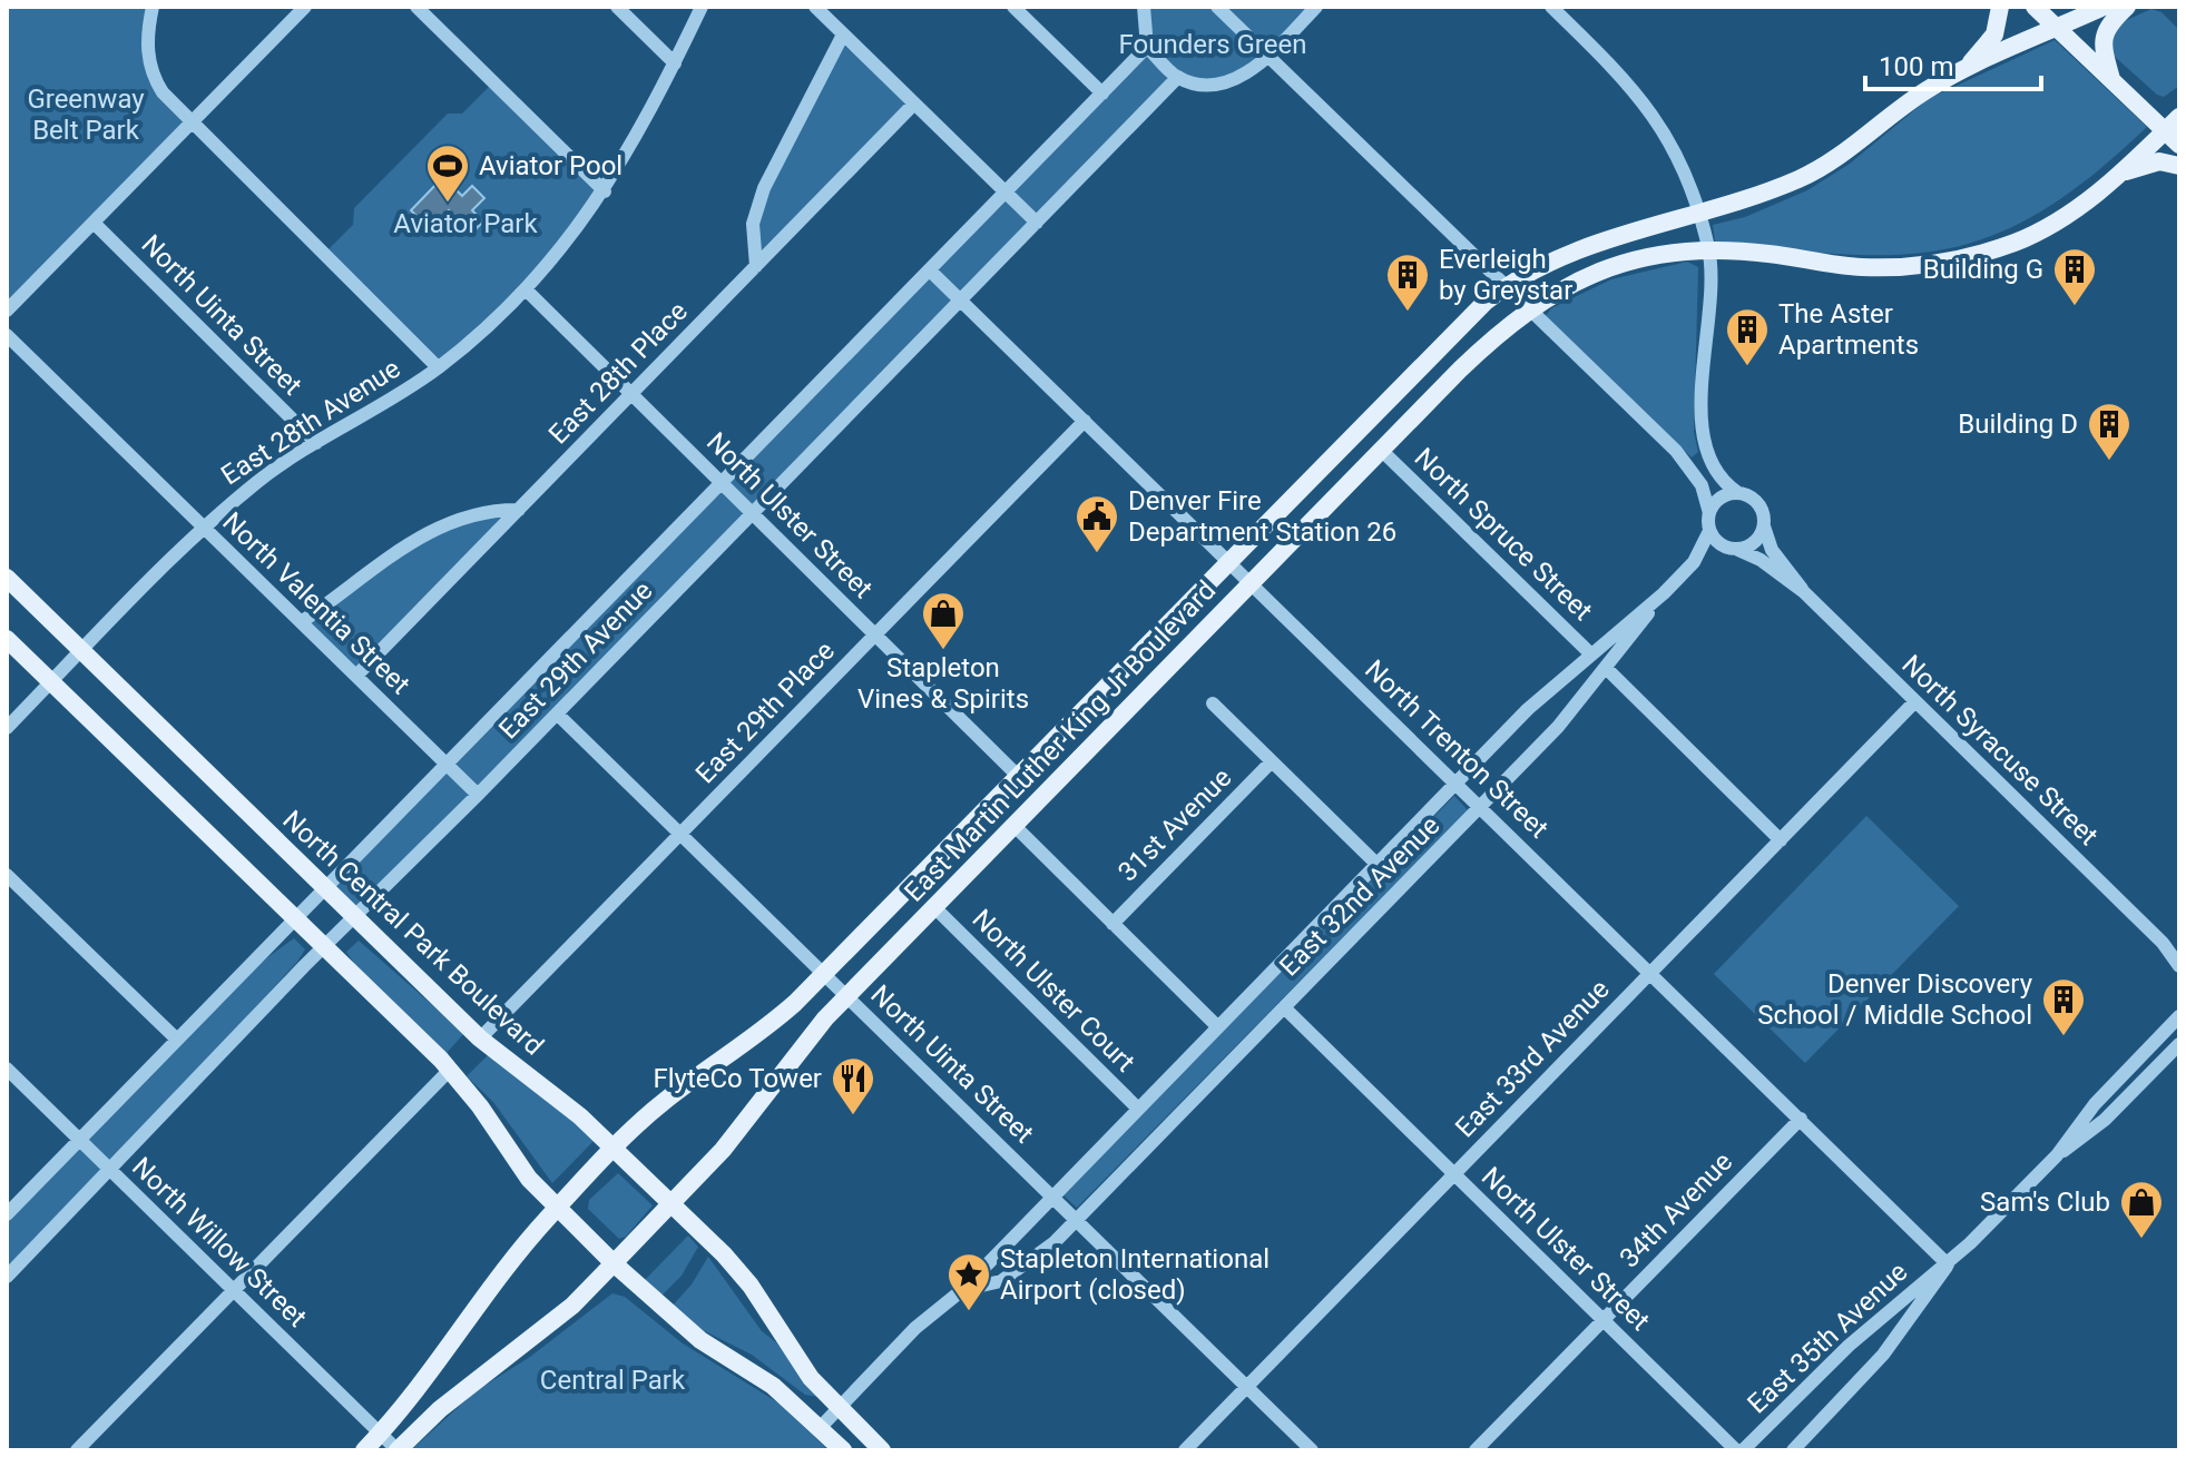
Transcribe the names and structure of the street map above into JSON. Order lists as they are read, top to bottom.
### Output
{
  "streets": {
    "main road": ["East Martin Luther King Jr Boulevard", "North Central Park Boulevard"],
    "street": [
      "North Uinta Street",
      "East 28th Place",
      "East 28th Avenue",
      "North Ulster Street",
      "North Spruce Street",
      "North Valentia Street",
      "East 29th Avenue",
      "East 29th Place",
      "North Trenton Street",
      "North Syracuse Street",
      "31st Avenue",
      "East 32nd Avenue",
      "North Ulster Court",
      "East 33rd Avenue",
      "34th Avenue",
      "North Willow Street",
      "East 35th Avenue"
    ]
  },
  "crossings": [
    ["North Uinta Street", "East 28th Avenue"],
    ["North Uinta Street", "East 29th Avenue"],
    ["North Uinta Street", "East 29th Place"],
    ["North Uinta Street", "East Martin Luther King Jr Boulevard"],
    ["North Uinta Street", "East 32nd Avenue"],
    ["North Uinta Street", "East 33rd Avenue"],
    ["East 28th Place", "North Ulster Street"],
    ["East 28th Place", "North Valentia Street"],
    ["East 28th Avenue", "North Ulster Street"],
    ["East 28th Avenue", "North Valentia Street"],
    ["East 28th Avenue", "North Central Park Boulevard"],
    ["North Ulster Street", "East 29th Avenue"],
    ["North Ulster Street", "East 29th Place"],
    ["North Ulster Street", "East Martin Luther King Jr Boulevard"],
    ["North Ulster Street", "East 32nd Avenue"],
    ["North Ulster Street", "East 33rd Avenue"],
    ["North Ulster Street", "34th Avenue"],
    ["North Ulster Street", "East 35th Avenue"],
    ["North Spruce Street", "East Martin Luther King Jr Boulevard"],
    ["North Spruce Street", "East 32nd Avenue"],
    ["North Valentia Street", "East 29th Avenue"],
    ["East 29th Avenue", "North Trenton Street"],
    ["East 29th Avenue", "North Central Park Boulevard"],
    ["East 29th Avenue", "North Willow Street"],
    ["East 29th Place", "North Trenton Street"],
    ["East 29th Place", "North Central Park Boulevard"],
    ["East Martin Luther King Jr Boulevard", "North Trenton Street"],
    ["East Martin Luther King Jr Boulevard", "North Central Park Boulevard"],
    ["East Martin Luther King Jr Boulevard", "North Ulster Court"],
    ["East Martin Luther King Jr Boulevard", "North Willow Street"],
    ["North Trenton Street", "East 32nd Avenue"],
    ["North Trenton Street", "East 33rd Avenue"],
    ["North Trenton Street", "34th Avenue"],
    ["North Trenton Street", "East 35th Avenue"],
    ["North Syracuse Street", "East 32nd Avenue"],
    ["North Syracuse Street", "East 33rd Avenue"],
    ["East 32nd Avenue", "North Ulster Court"]
  ],
  "parks": [
    "Founders Green",
    "Greenway Belt Park",
    "Aviator Park",
    "Central Park"
  ],
  "places": {
    "sports": ["Aviator Pool"],
    "building": [
      "Building G",
      "Everleigh by Greystar",
      "The Aster Apartments",
      "Building D",
      "Denver Discovery School / Middle School"
    ],
    "public building": ["Denver Fire Department Station 26"],
    "shop": ["Stapleton Vines & Spirits", "Sam's Club"],
    "restaurant": ["FlyteCo Tower"],
    "place": ["Stapleton International Airport (closed)"]
  },
  "scale_bar": "100 m"
}
